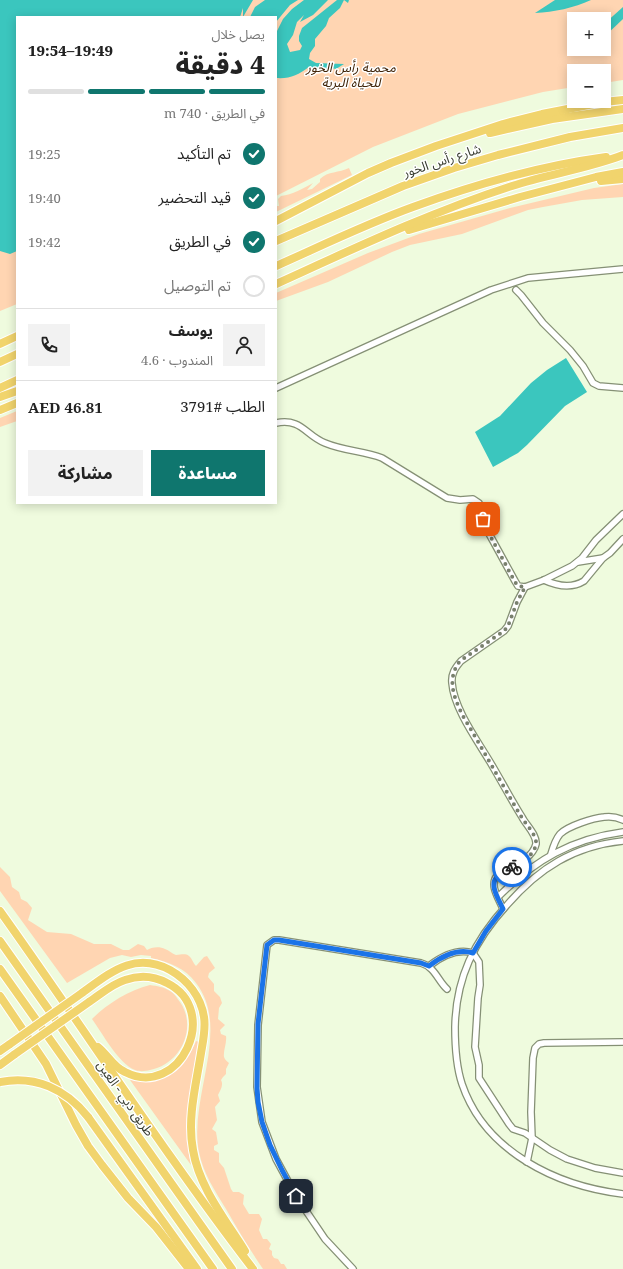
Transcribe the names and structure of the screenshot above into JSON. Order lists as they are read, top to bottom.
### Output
{
  "streets": {
    "highway": ["شارع رأس الخور", "طريق دبي - العين"]
  },
  "parks": ["محمية رأس الخور للحياة البرية"],
  "page": {
    "map_buttons": ["+", "−"],
    "heading": ["4 دقيقة", "يصل خلال", "19:49–19:54"],
    "panel": [
      "يوسف",
      "المندوب · 4.6",
      "الطلب #3791",
      "AED 46.81"
    ],
    "bar": "في الطريق · 740 m",
    "list": [
      ["تم التأكيد", "19:25"],
      ["قيد التحضير", "19:40"],
      ["في الطريق", "19:42"],
      "تم التوصيل"
    ],
    "buttons": ["مساعدة", "مشاركة"]
  }
}
